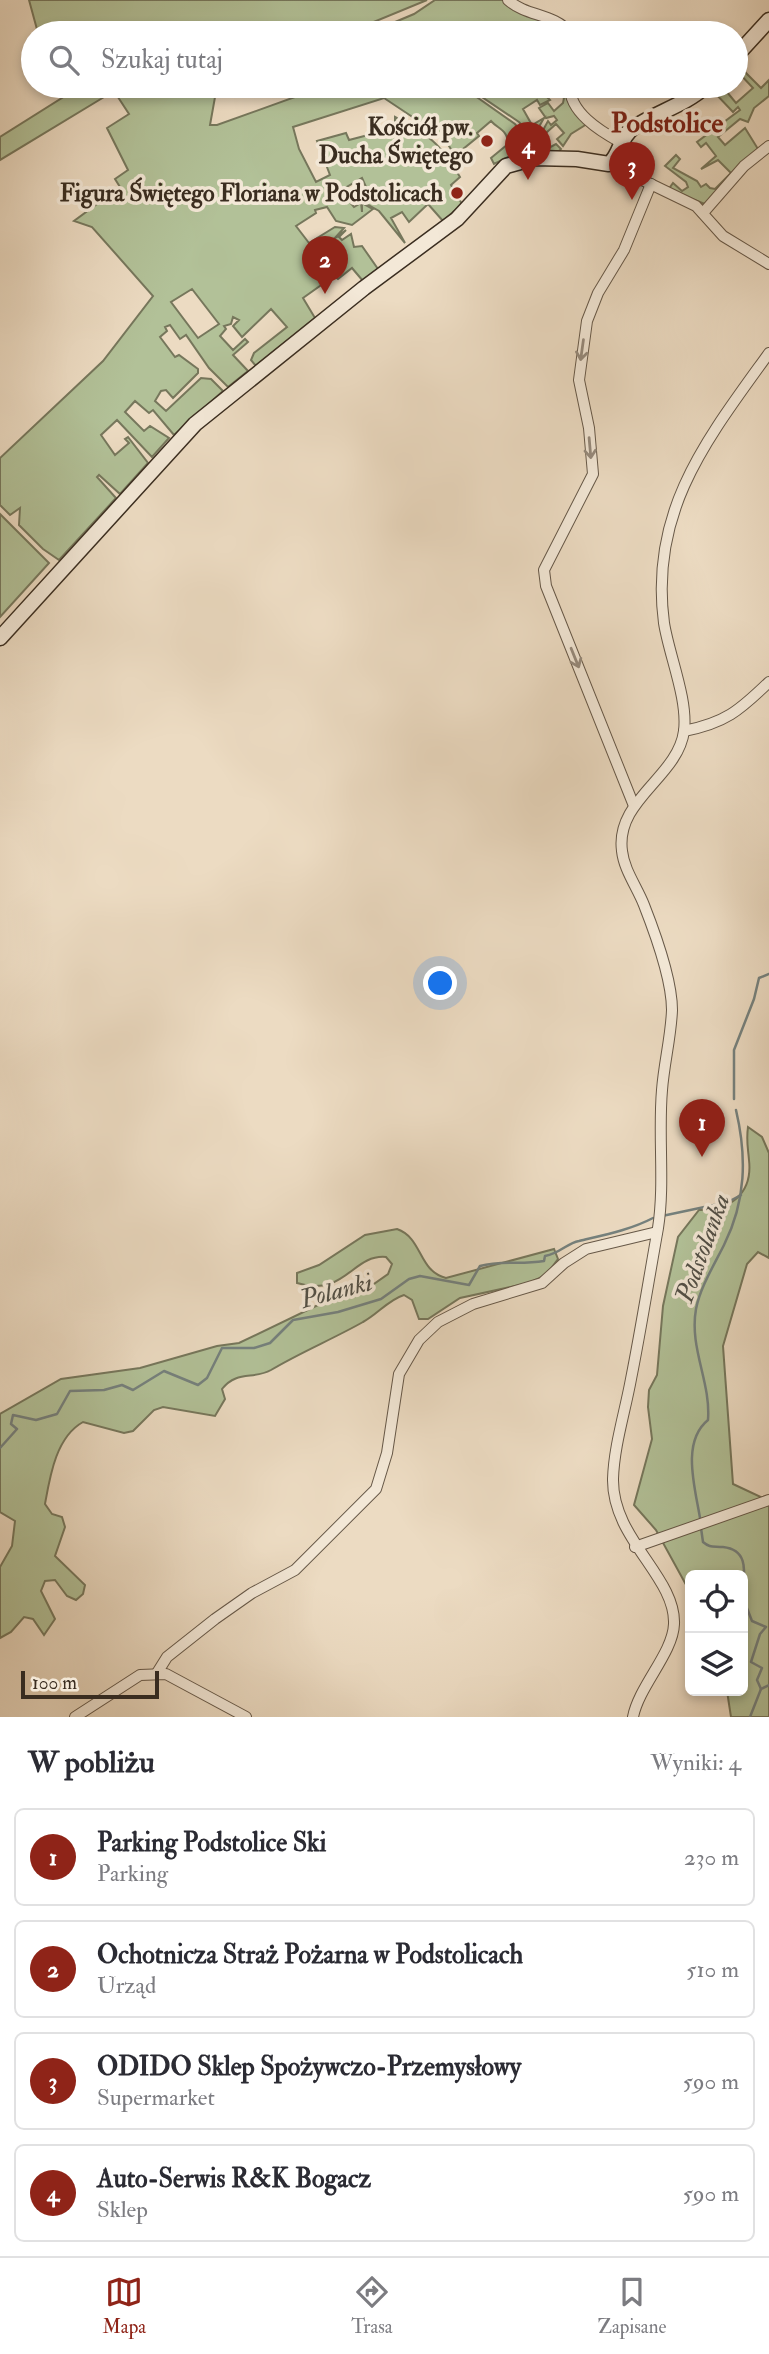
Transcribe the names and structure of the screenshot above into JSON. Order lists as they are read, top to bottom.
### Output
{
  "districts": ["Podstolice"],
  "water": ["Podstolanka", "Polanki"],
  "places": ["Kościół pw. Ducha Świętego", "Figura Świętego Floriana w Podstolicach"],
  "scale_bar": "100 m",
  "page": {
    "search": "Szukaj tutaj",
    "pins": [
      "4",
      "3",
      "2",
      "1"
    ],
    "scale": "100 m",
    "heading": ["W pobliżu", "Wyniki: 4"],
    "list": [
      {
        "mark": "1",
        "name": "Parking Podstolice Ski",
        "note": "Parking",
        "value": "230 m"
      },
      {
        "mark": "2",
        "name": "Ochotnicza Straż Pożarna w Podstolicach",
        "note": "Urząd",
        "value": "510 m"
      },
      {
        "mark": "3",
        "name": "ODIDO Sklep Spożywczo-Przemysłowy",
        "note": "Supermarket",
        "value": "590 m"
      },
      {
        "mark": "4",
        "name": "Auto-Serwis R&K Bogacz",
        "note": "Sklep",
        "value": "590 m"
      }
    ],
    "nav": ["Mapa", "Trasa", "Zapisane"]
  }
}
